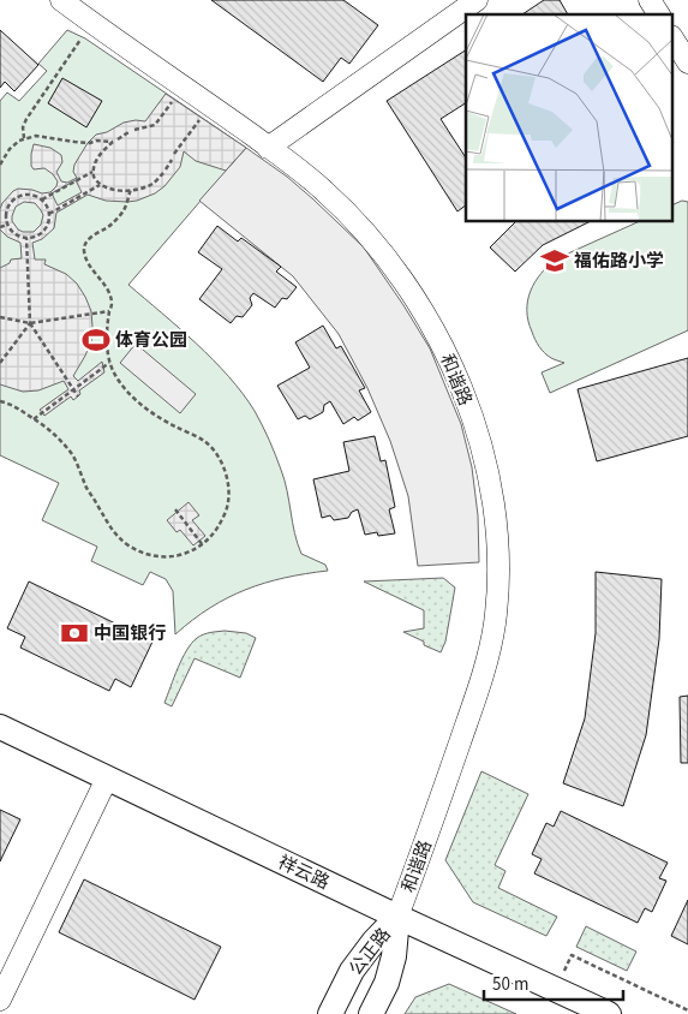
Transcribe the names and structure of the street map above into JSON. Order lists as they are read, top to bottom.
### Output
{
  "streets": {
    "main road": ["祥云路", "公正路"],
    "street": ["和谐路"]
  },
  "crossings": [
    ["和谐路", "祥云路"],
    ["和谐路", "公正路"],
    ["祥云路", "公正路"]
  ],
  "places": {
    "school or university": ["福佑路小学"],
    "sports": ["体育公园"],
    "bank": ["中国银行"]
  },
  "scale_bar": "50 m"
}
